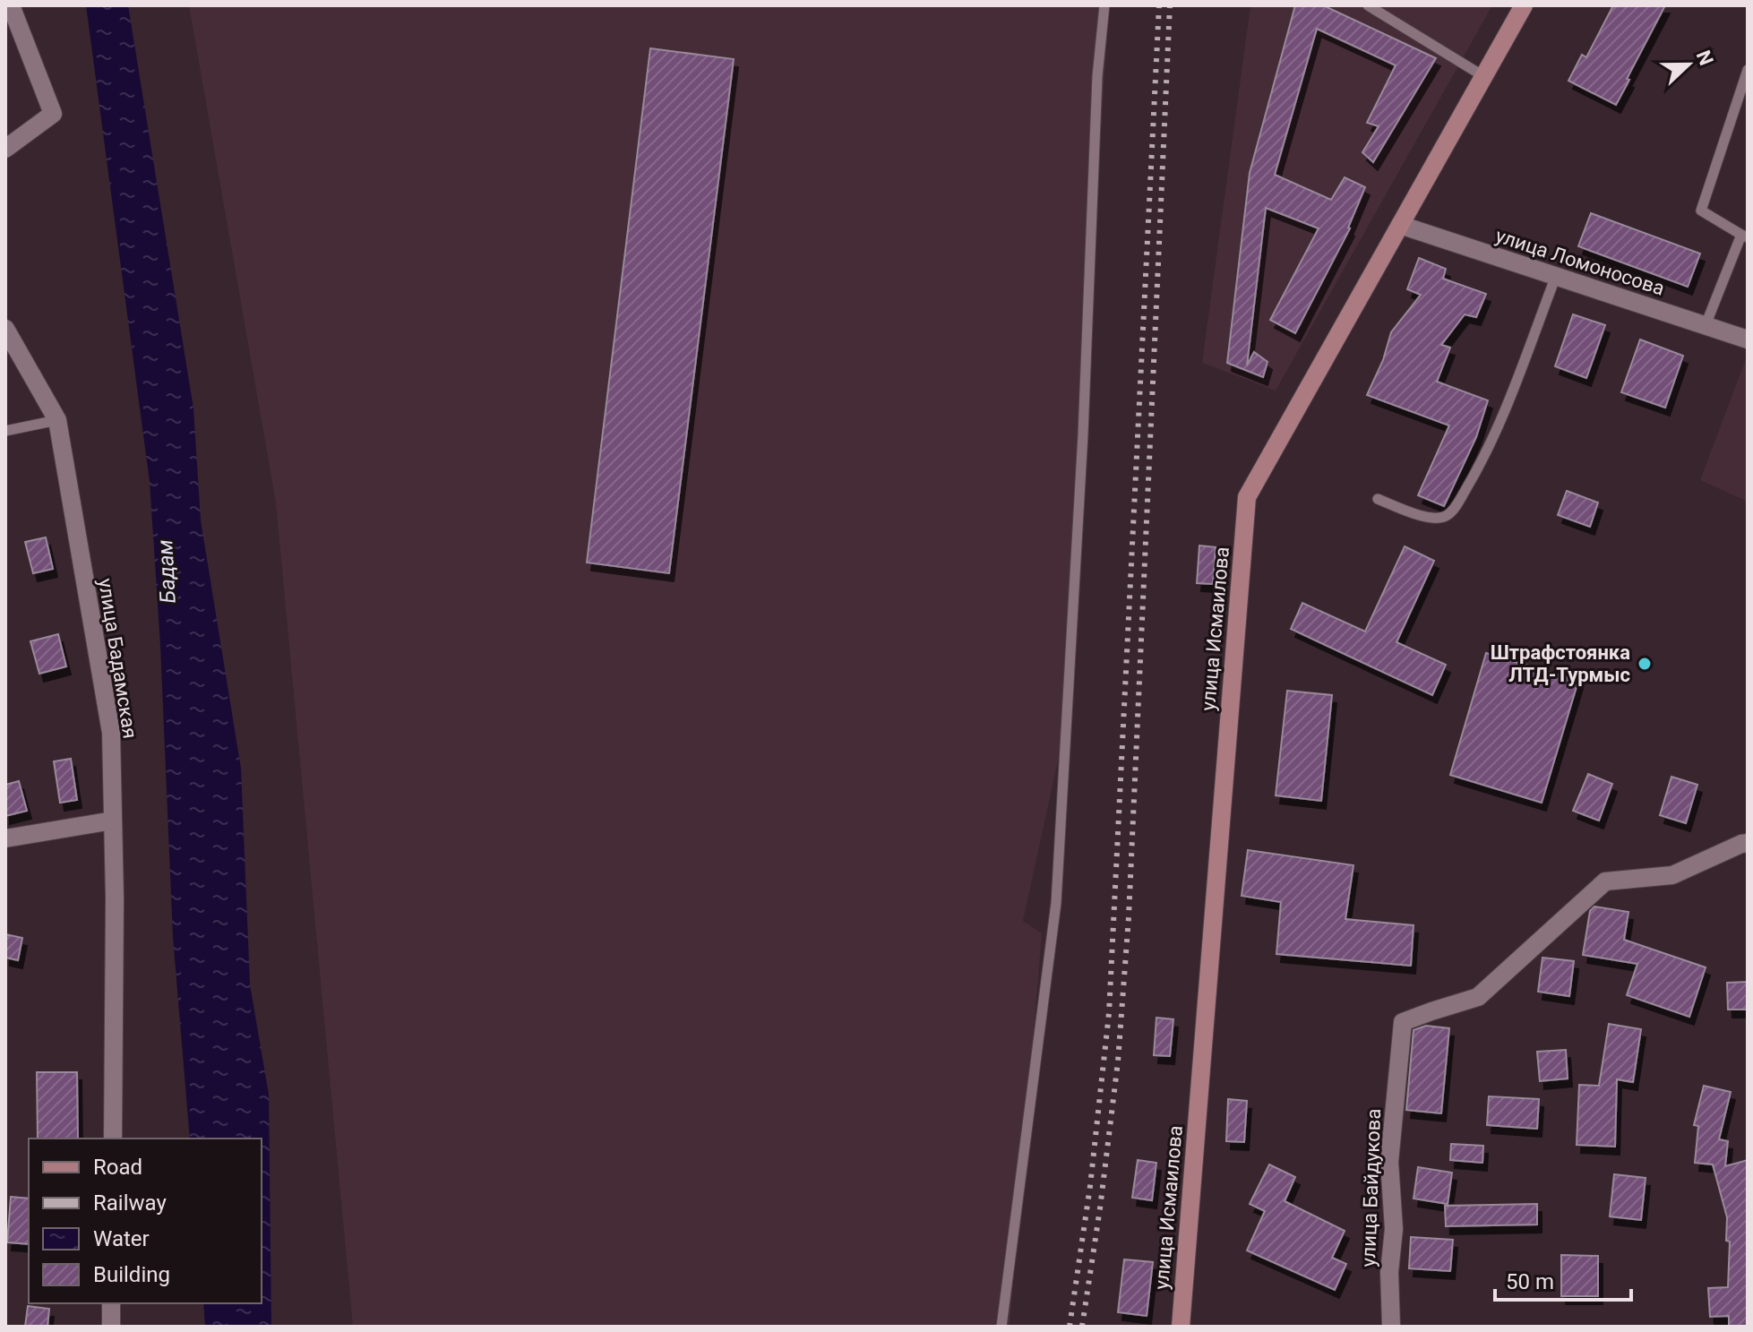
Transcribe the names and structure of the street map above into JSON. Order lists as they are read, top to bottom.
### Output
{
  "streets": {
    "main road": ["улица Исмаилова"],
    "street": ["улица Ломоносова", "улица Бадамская", "улица Байдукова"]
  },
  "crossings": [
    ["улица Ломоносова", "улица Исмаилова"]
  ],
  "water": ["Бадам"],
  "places": ["Штрафстоянка ЛТД-Турмыс"],
  "legend": [
    "Road",
    "Railway",
    "Water",
    "Building"
  ],
  "scale_bar": "50 m",
  "north": "right"
}
